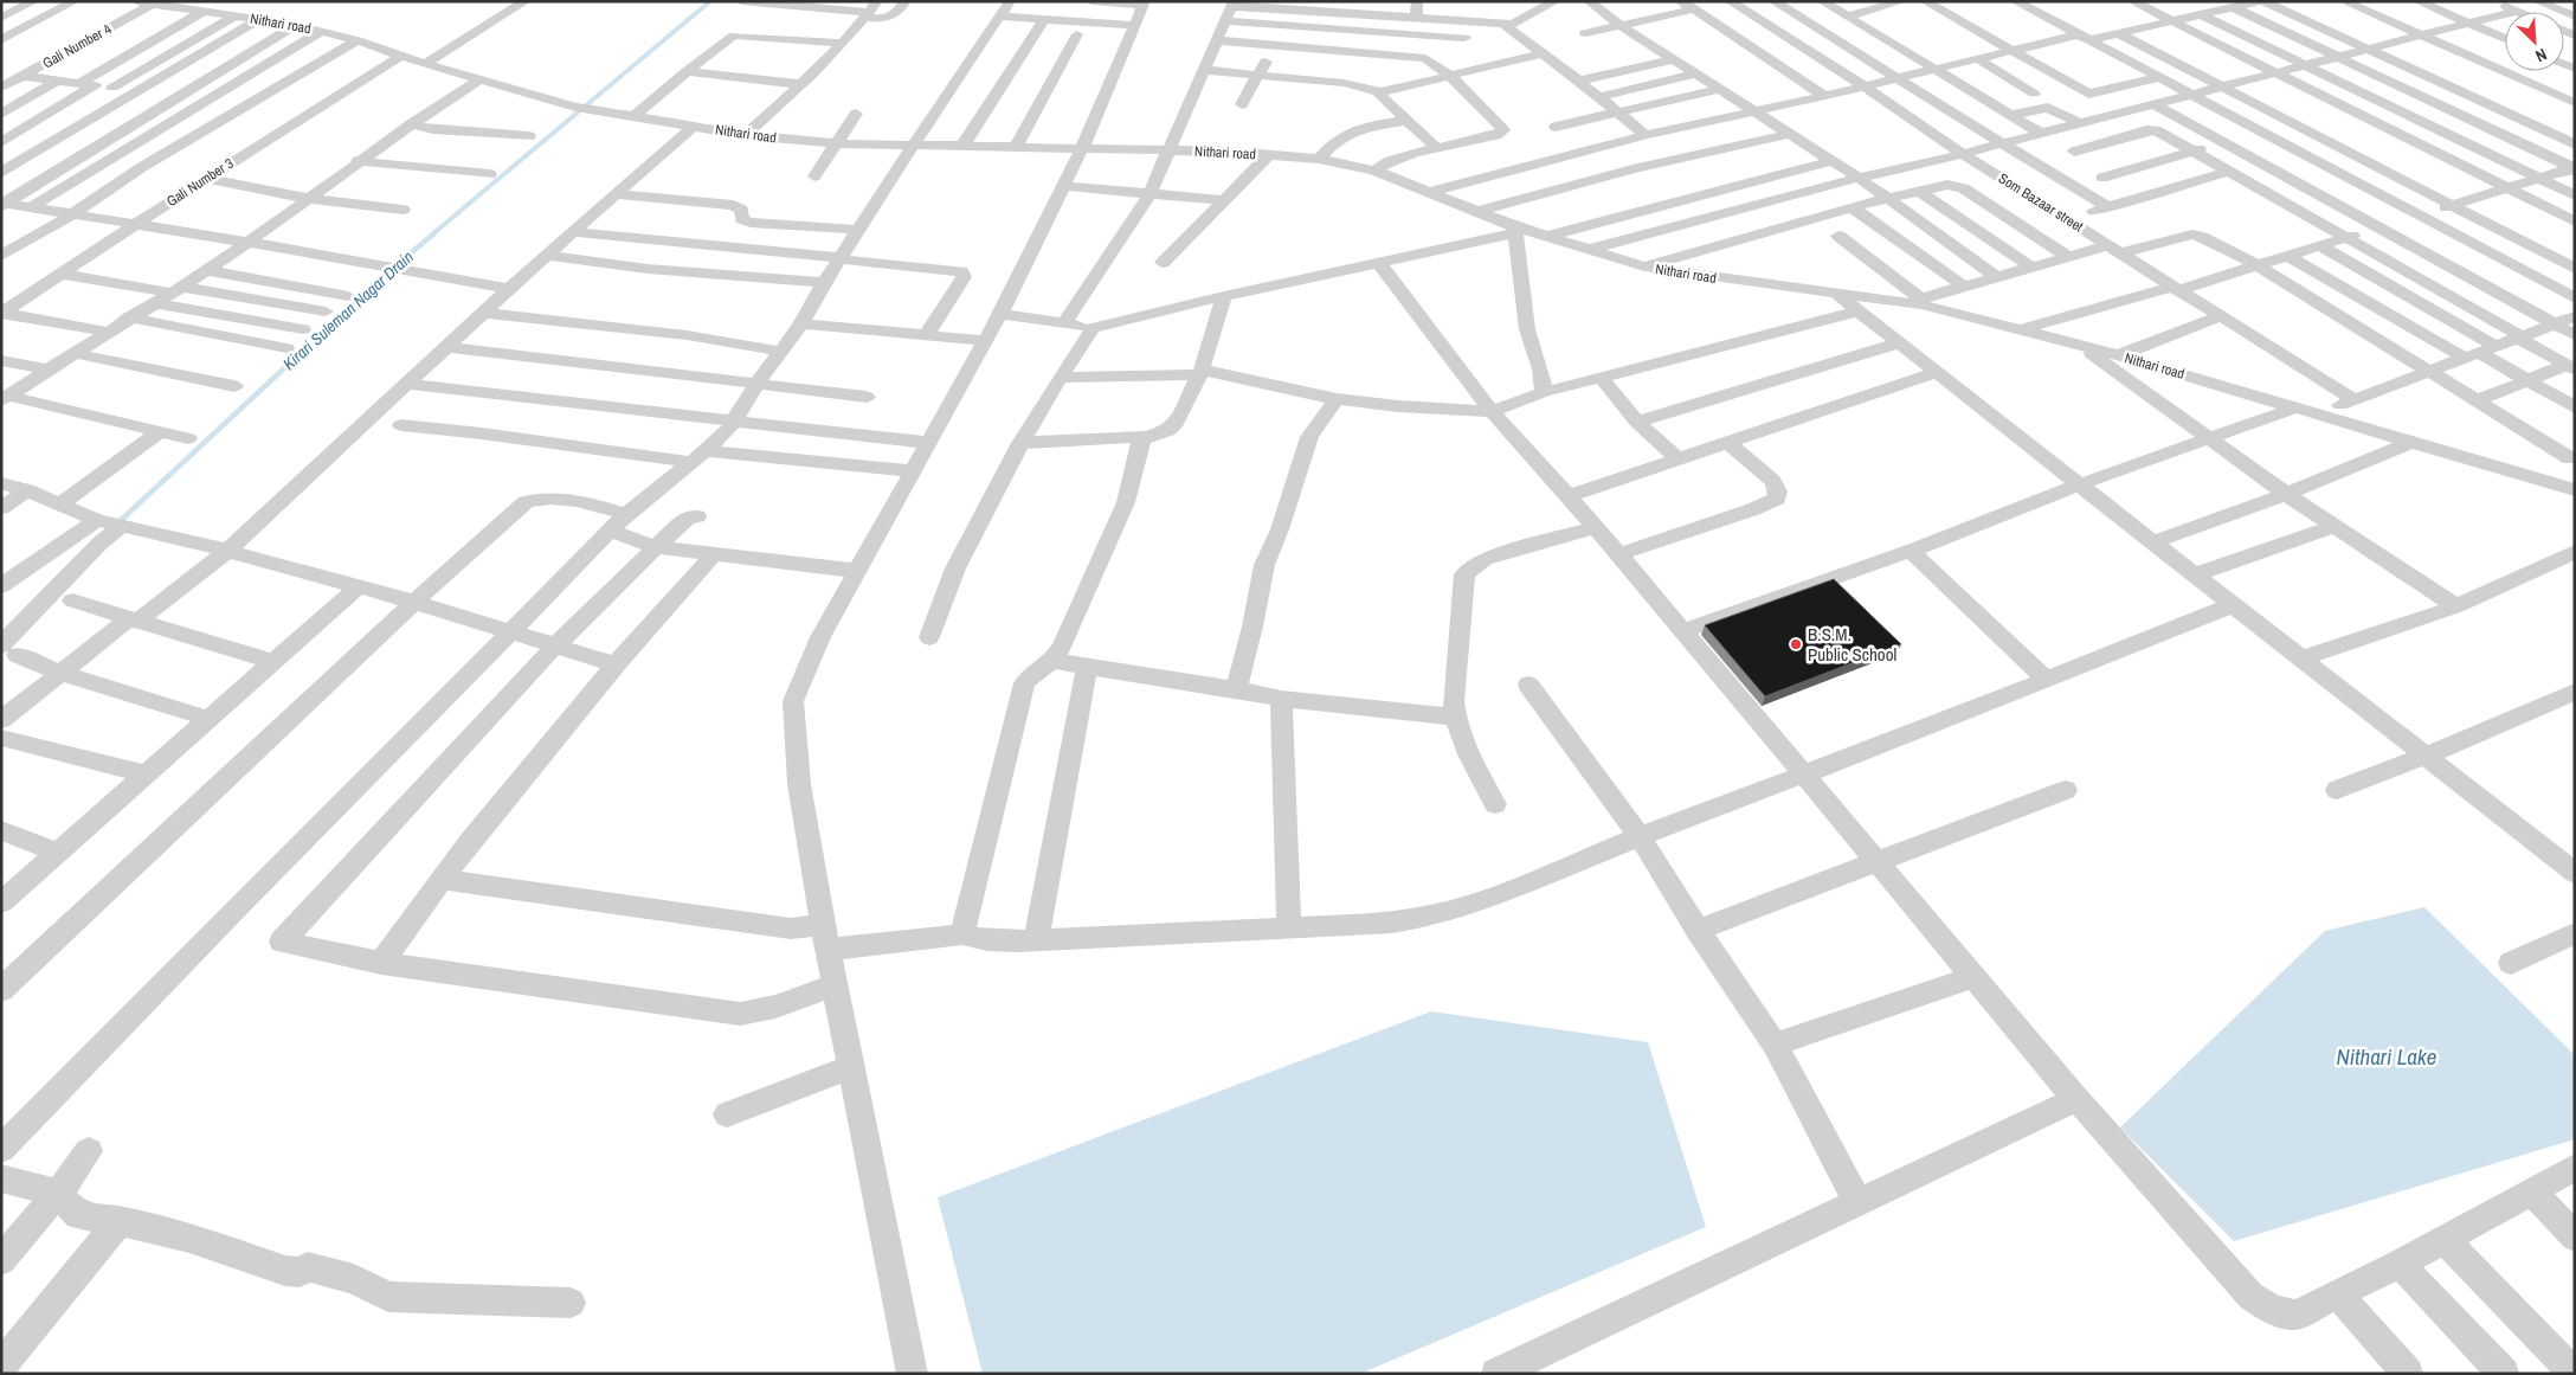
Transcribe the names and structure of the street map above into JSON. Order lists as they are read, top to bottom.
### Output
{
  "streets": {
    "street": [
      "Nithari road",
      "Gali Number 4",
      "Gali Number 3",
      "Som Bazaar street"
    ]
  },
  "crossings": [
    ["Nithari road", "Gali Number 4"],
    ["Nithari road", "Gali Number 3"]
  ],
  "water": ["Kirari Suleman Nagar Drain", "Nithari Lake"],
  "places": ["B.S.M. Public School"],
  "north": "bottom right"
}
